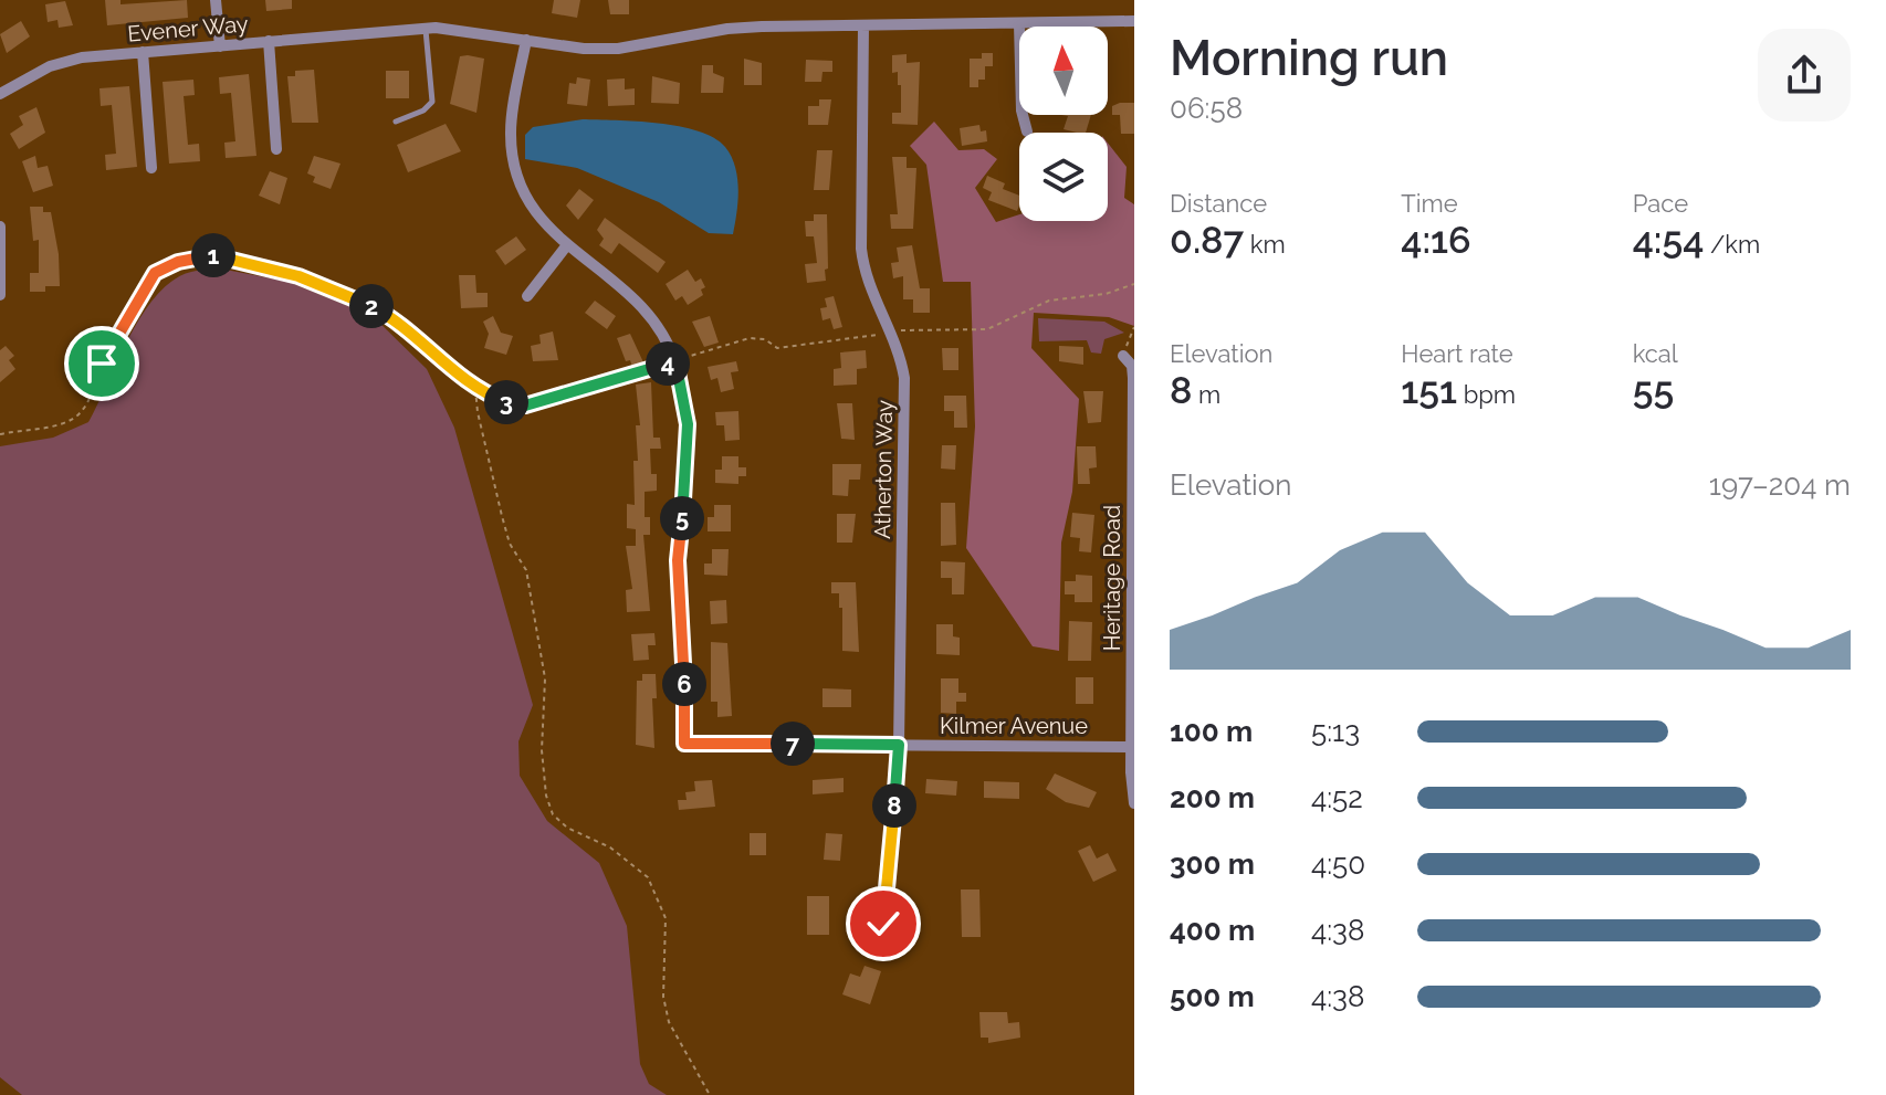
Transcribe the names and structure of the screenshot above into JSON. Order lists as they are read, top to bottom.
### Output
{
  "streets": {
    "street": [
      "Evener Way",
      "Atherton Way",
      "Heritage Road",
      "Kilmer Avenue"
    ]
  },
  "crossings": [
    ["Evener Way", "Atherton Way"],
    ["Atherton Way", "Kilmer Avenue"],
    ["Heritage Road", "Kilmer Avenue"]
  ],
  "north": "top",
  "page": {
    "heading": ["Morning run", "06:58"],
    "stats": [
      ["Distance", "0.87 km"],
      ["Time", "4:16"],
      ["Pace", "4:54 /km"],
      ["Elevation", "8 m"],
      ["Heart rate", "151 bpm"],
      ["kcal", "55"]
    ],
    "pins": [
      "1",
      "2",
      "4",
      "3",
      "5",
      "6",
      "7",
      "8"
    ],
    "chart": ["Elevation", "197–204 m"],
    "list": [
      {
        "name": "100 m",
        "note": "5:13"
      },
      {
        "name": "200 m",
        "note": "4:52"
      },
      {
        "name": "300 m",
        "note": "4:50"
      },
      {
        "name": "400 m",
        "note": "4:38"
      },
      {
        "name": "500 m",
        "note": "4:38"
      }
    ]
  }
}
